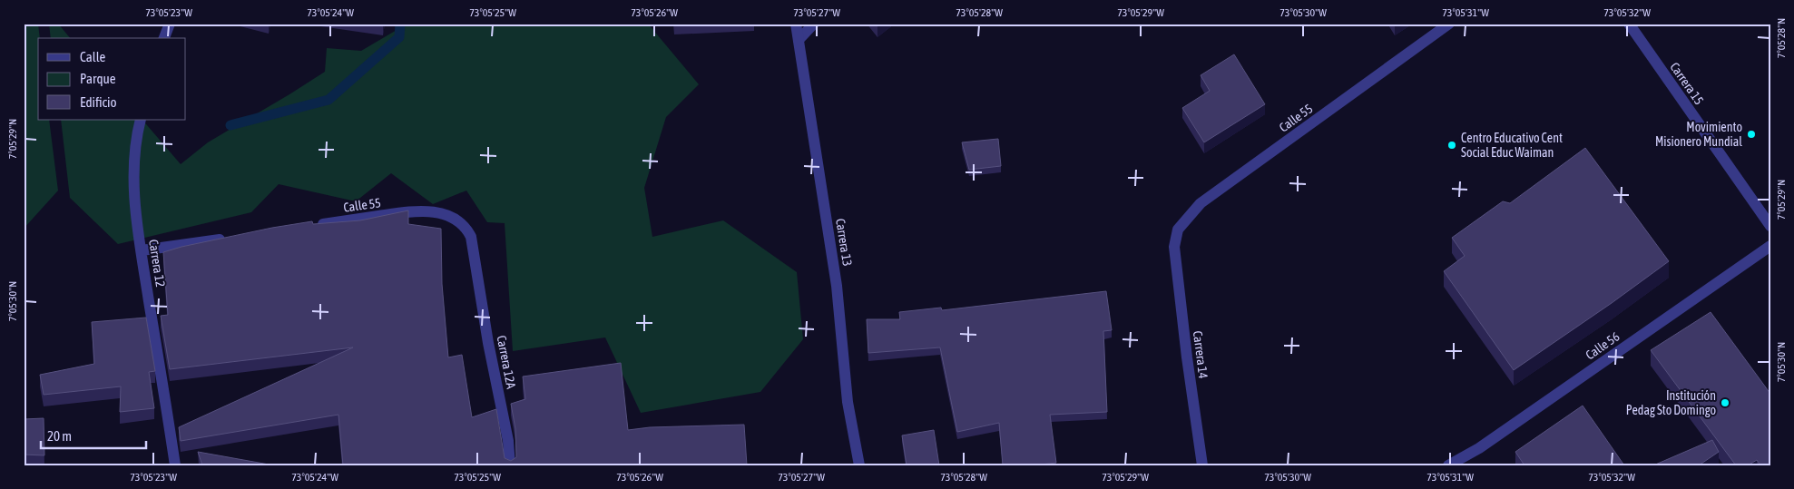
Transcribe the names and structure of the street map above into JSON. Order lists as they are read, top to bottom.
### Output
{
  "streets": {
    "street": [
      "Carrera 15",
      "Calle 55",
      "Carrera 13",
      "Carrera 12",
      "Calle 56",
      "Carrera 14",
      "Carrera 12A"
    ]
  },
  "crossings": [
    ["Calle 55", "Carrera 14"],
    ["Calle 55", "Carrera 12A"]
  ],
  "places": ["Movimiento Misionero Mundial", "Centro Educativo Cent Social Educ Waiman", "Institución Pedag Sto Domingo"],
  "legend": ["Calle", "Parque", "Edificio"],
  "scale_bar": "20 m",
  "coordinates": [
    "73°05'23\"W",
    "73°05'24\"W",
    "73°05'25\"W",
    "73°05'26\"W",
    "73°05'27\"W",
    "73°05'28\"W",
    "73°05'29\"W",
    "73°05'30\"W",
    "73°05'31\"W",
    "73°05'32\"W",
    "7°05'28\"N",
    "7°05'29\"N",
    "7°05'30\"N"
  ]
}
